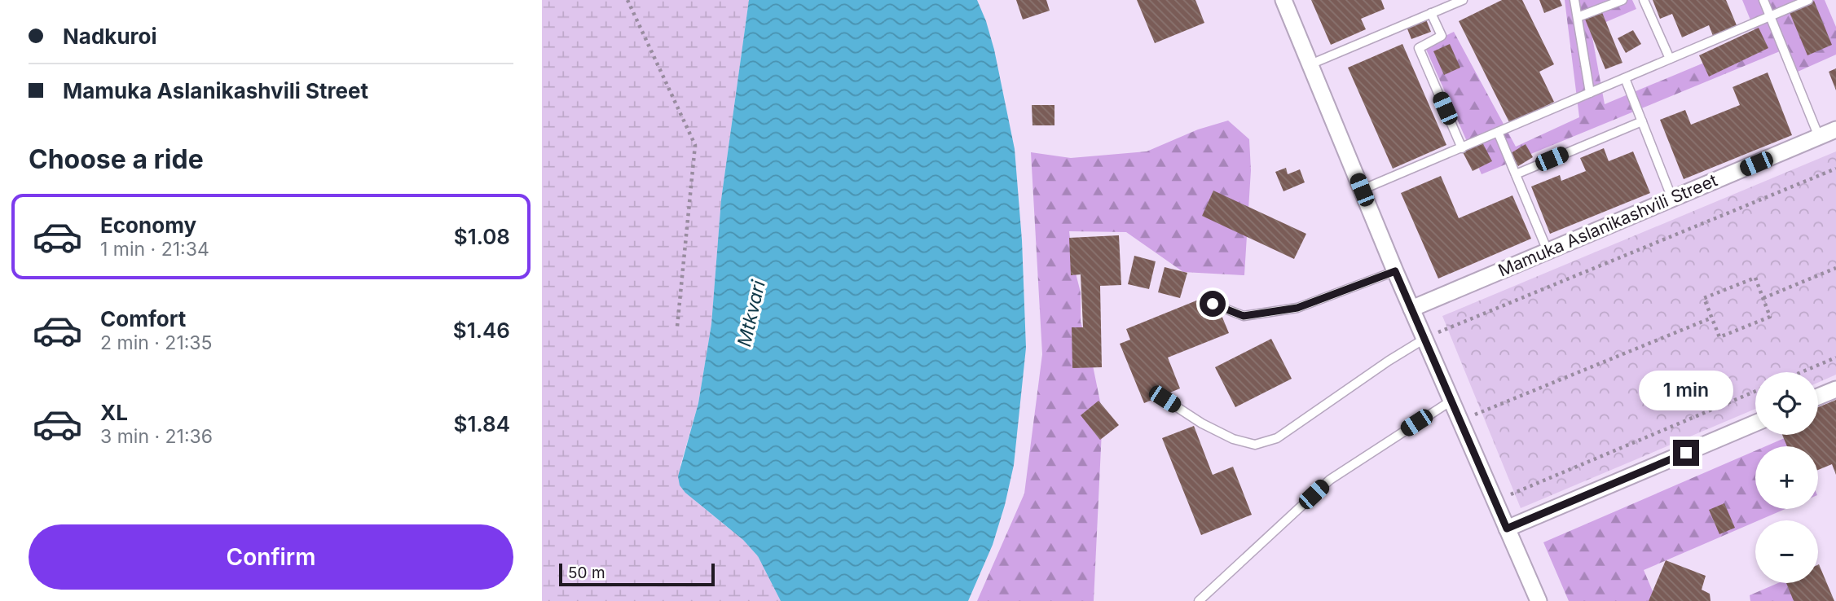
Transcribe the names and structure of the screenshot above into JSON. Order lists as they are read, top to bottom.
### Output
{
  "streets": {
    "street": ["Mamuka Aslanikashvili Street"]
  },
  "water": ["Mtkvari"],
  "scale_bar": "50 m",
  "page": {
    "banner": ["Nadkuroi", "Mamuka Aslanikashvili Street"],
    "heading": "Choose a ride",
    "list": [
      {
        "name": "Economy",
        "note": "1 min · 21:34",
        "value": "$1.08"
      },
      {
        "name": "Comfort",
        "note": "2 min · 21:35",
        "value": "$1.46"
      },
      {
        "name": "XL",
        "note": "3 min · 21:36",
        "value": "$1.84"
      }
    ],
    "bubble": "1 min",
    "map_buttons": ["+", "−"],
    "buttons": "Confirm",
    "scale": "50 m"
  }
}
